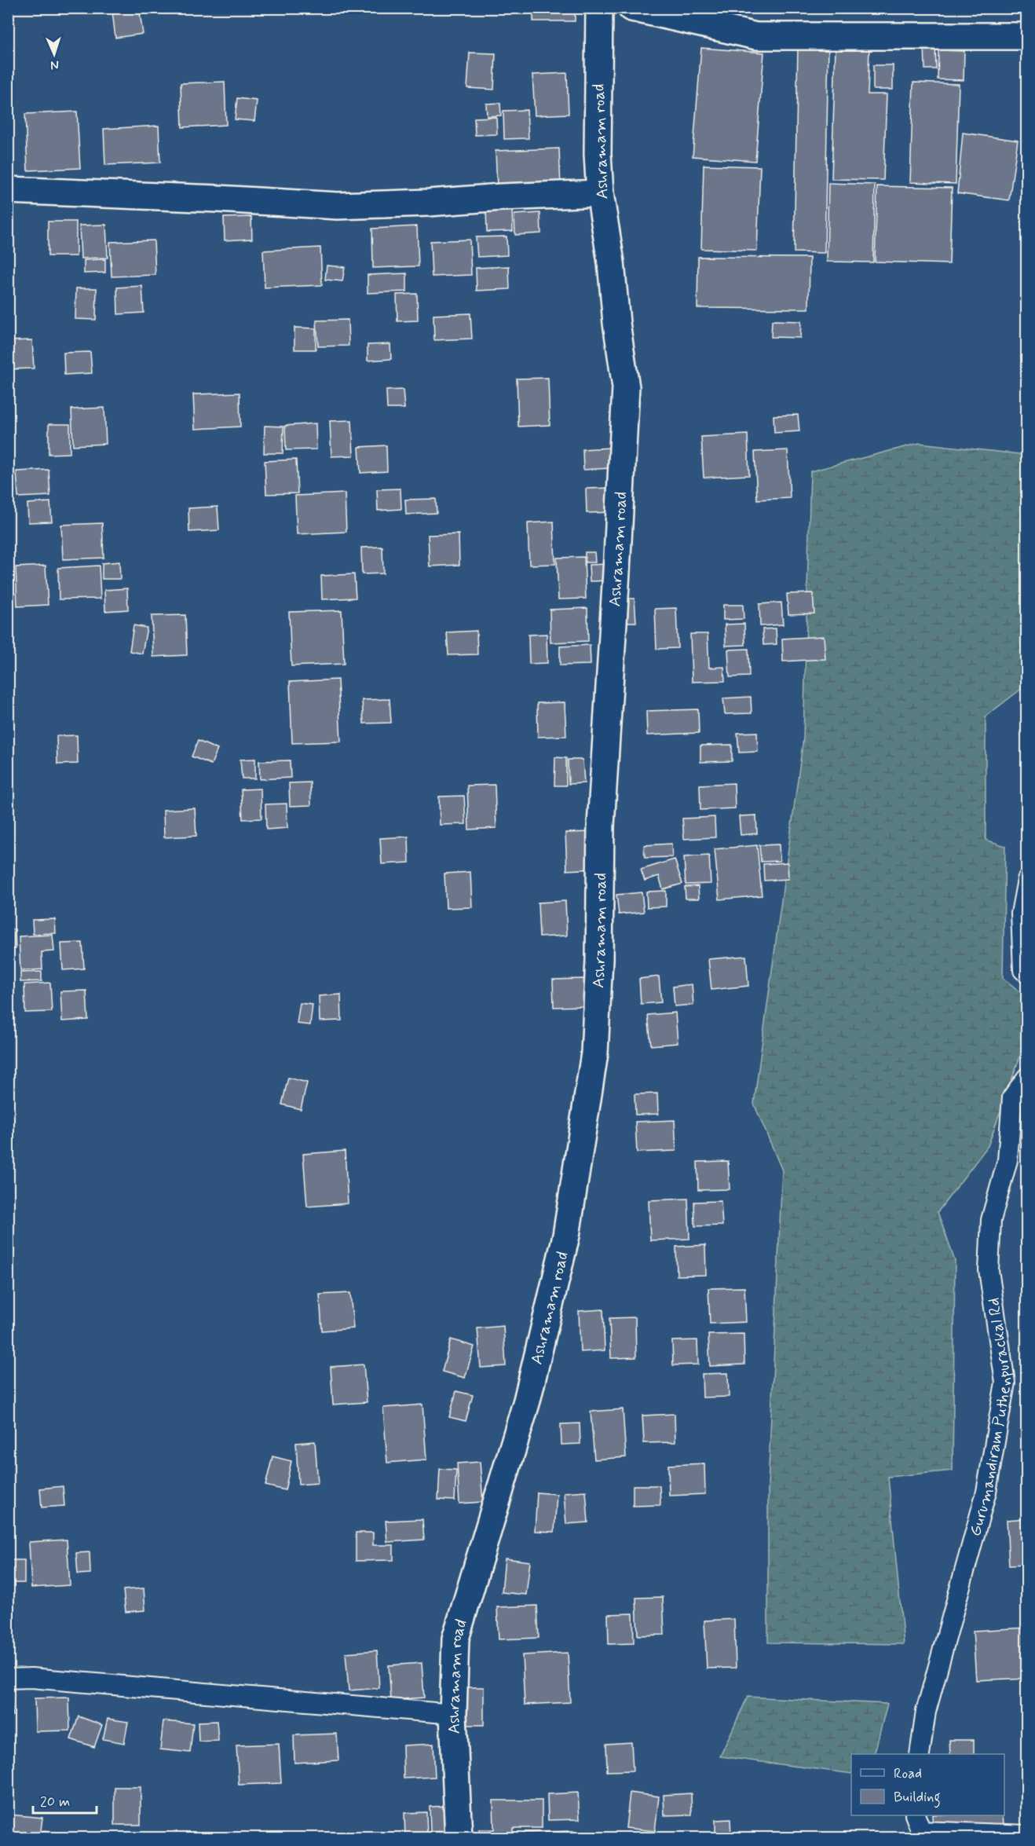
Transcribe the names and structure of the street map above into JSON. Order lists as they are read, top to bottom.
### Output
{
  "streets": {
    "main road": ["Ashramam road"],
    "street": ["Gurumandiram Puthenpurackal Rd"]
  },
  "legend": ["Road", "Building"],
  "scale_bar": "20 m",
  "north": "bottom"
}
